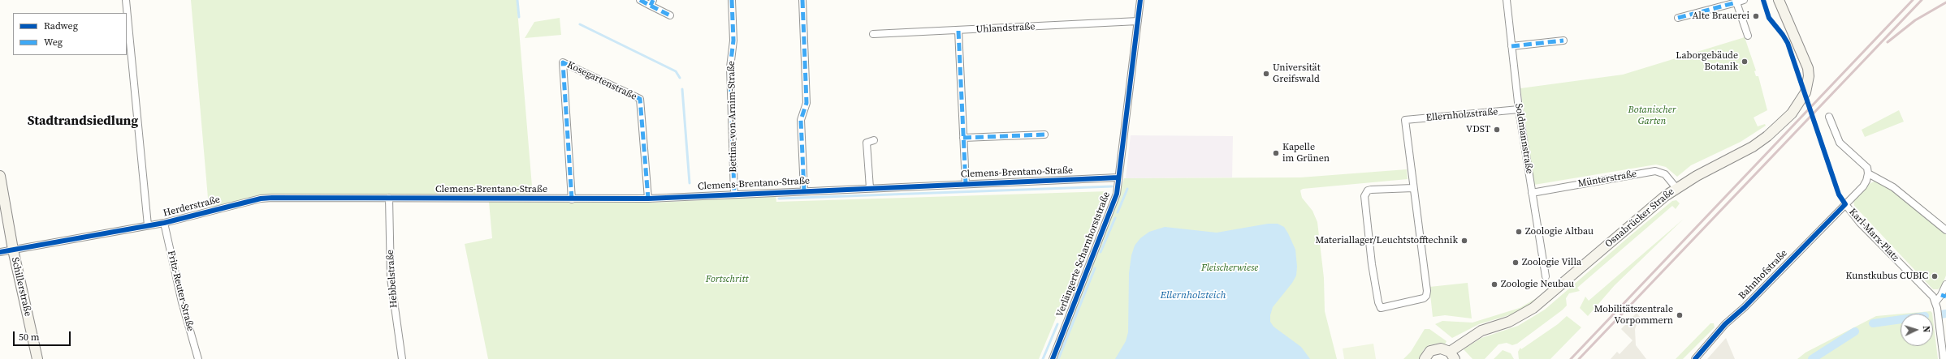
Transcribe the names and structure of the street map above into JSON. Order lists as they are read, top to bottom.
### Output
{
  "streets": {
    "main road": ["Osnabrücker Straße", "Schillerstraße"],
    "street": [
      "Uhlandstraße",
      "Kosegartenstraße",
      "Ellernholzstraße",
      "Bettina-von-Arnim-Straße",
      "Soldmannstraße",
      "Clemens-Brentano-Straße",
      "Münterstraße",
      "Herderstraße",
      "Karl-Marx-Platz",
      "Verlängerte Scharnhorststraße",
      "Bahnhofstraße",
      "Hebbelstraße",
      "Fritz-Reuter-Straße"
    ]
  },
  "crossings": [
    ["Uhlandstraße", "Clemens-Brentano-Straße"],
    ["Uhlandstraße", "Verlängerte Scharnhorststraße"],
    ["Kosegartenstraße", "Clemens-Brentano-Straße"],
    ["Ellernholzstraße", "Soldmannstraße"],
    ["Bettina-von-Arnim-Straße", "Clemens-Brentano-Straße"],
    ["Soldmannstraße", "Münterstraße"],
    ["Clemens-Brentano-Straße", "Herderstraße"],
    ["Clemens-Brentano-Straße", "Verlängerte Scharnhorststraße"],
    ["Clemens-Brentano-Straße", "Hebbelstraße"],
    ["Münterstraße", "Osnabrücker Straße"],
    ["Herderstraße", "Hebbelstraße"],
    ["Herderstraße", "Schillerstraße"],
    ["Herderstraße", "Fritz-Reuter-Straße"],
    ["Karl-Marx-Platz", "Bahnhofstraße"]
  ],
  "districts": ["Stadtrandsiedlung"],
  "water": ["Ellernholzteich"],
  "parks": ["Botanischer Garten", "Fleischerwiese", "Fortschritt"],
  "places": [
    "Alte Brauerei",
    "Laborgebäude Botanik",
    "Universität Greifswald",
    "VDST",
    "Kapelle im Grünen",
    "Zoologie Altbau",
    "Materiallager/Leuchtstofftechnik",
    "Zoologie Villa",
    "Kunstkubus CUBIC",
    "Zoologie Neubau",
    "Mobilitätszentrale Vorpommern"
  ],
  "legend": ["Radweg", "Weg"],
  "scale_bar": "50 m",
  "north": "right"
}
